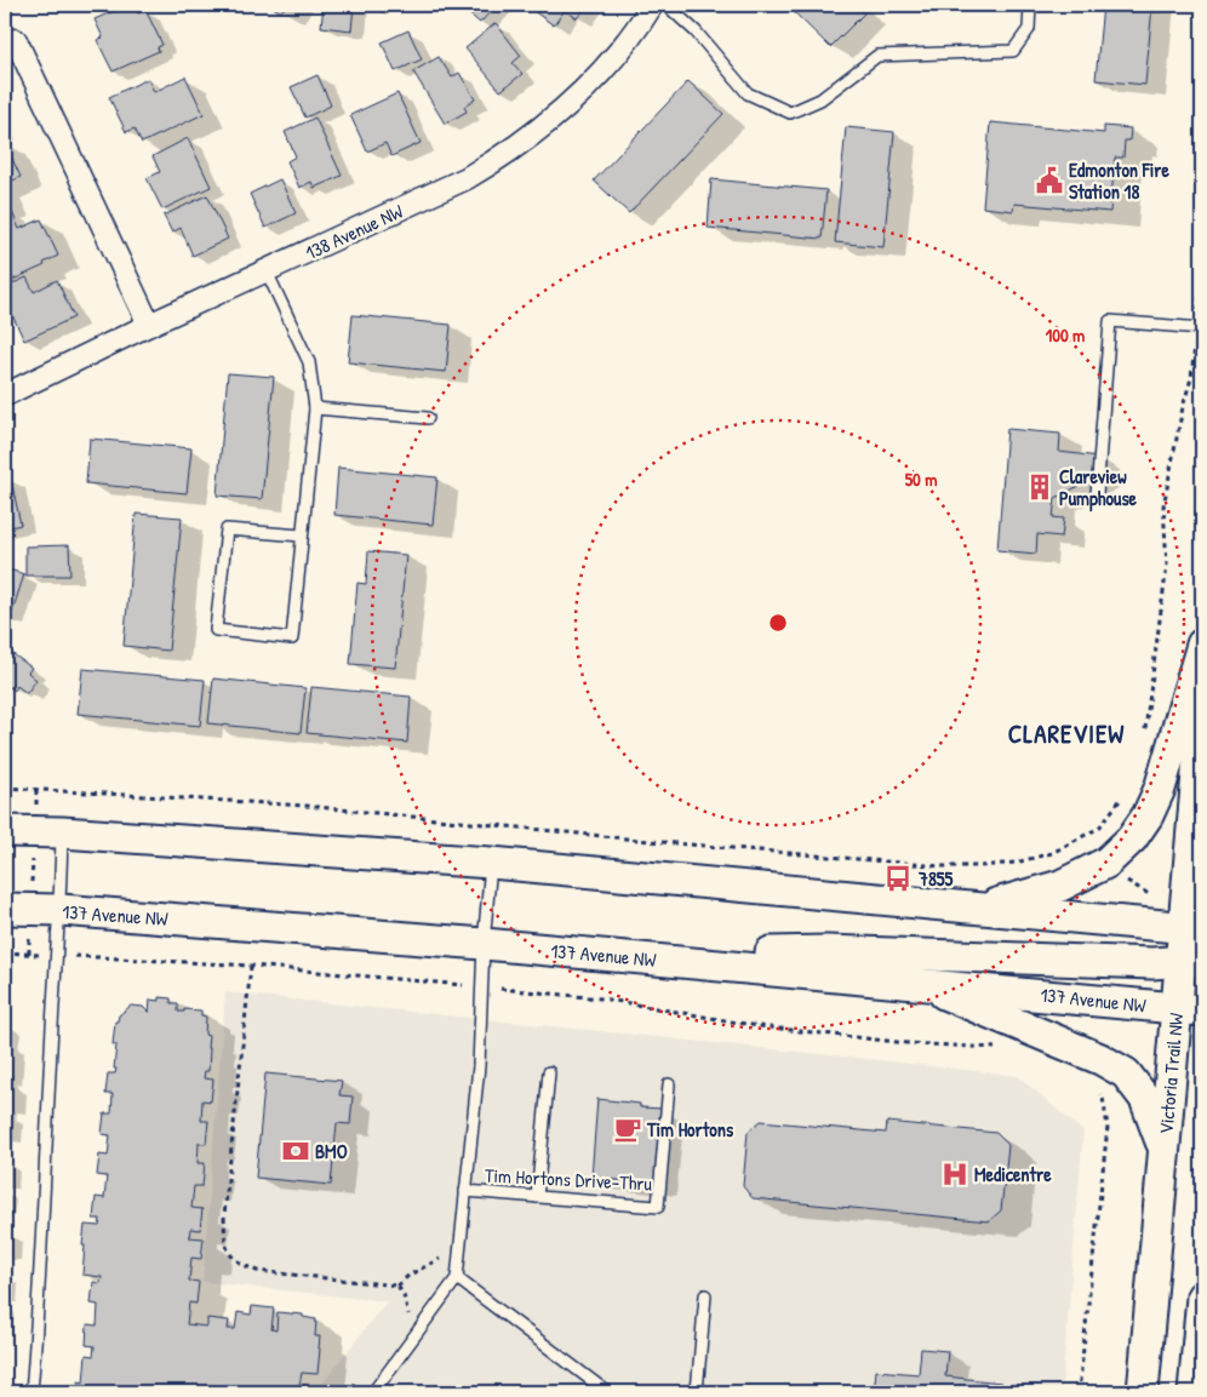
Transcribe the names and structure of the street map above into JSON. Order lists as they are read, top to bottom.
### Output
{
  "streets": {
    "main road": ["137 Avenue NW", "Victoria Trail NW"],
    "street": ["138 Avenue NW"],
    "lane": ["Tim Hortons Drive-Thru"]
  },
  "crossings": [
    ["137 Avenue NW", "Victoria Trail NW"]
  ],
  "districts": ["CLAREVIEW"],
  "places": {
    "public building": ["Edmonton Fire Station 18"],
    "building": ["Clareview Pumphouse"],
    "bus stop": ["7855"],
    "cafe": ["Tim Hortons"],
    "bank": ["BMO"],
    "hospital": ["Medicentre"]
  },
  "rings": ["100 m", "50 m"]
}
